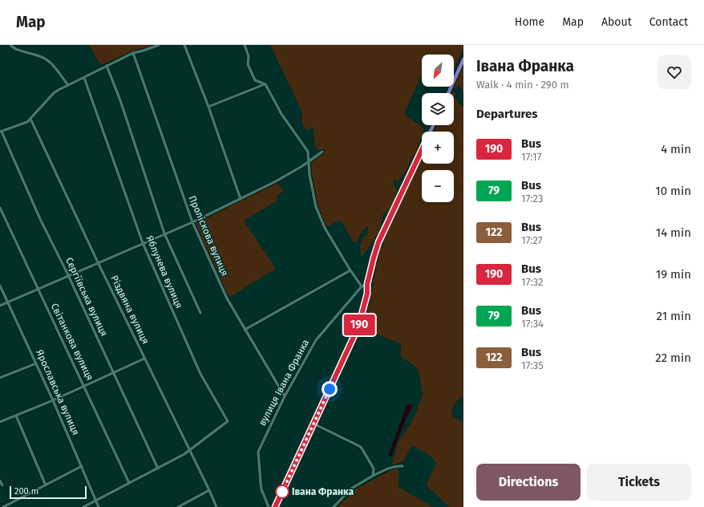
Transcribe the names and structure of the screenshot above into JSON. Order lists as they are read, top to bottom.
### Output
{
  "streets": {
    "street": [
      "Проліскова вулиця",
      "Яблунева вулиця",
      "Сергіївська вулиця",
      "Різдвяна вулиця",
      "Світанкова вулиця",
      "вулиця Івана Франка",
      "Ярославська вулиця"
    ]
  },
  "crossings": [
    ["Проліскова вулиця", "вулиця Івана Франка"],
    ["Яблунева вулиця", "Різдвяна вулиця"]
  ],
  "places": ["Івана Франка"],
  "lines": ["bus line 190"],
  "scale_bar": "200 m",
  "north": "bottom left",
  "page": {
    "header": "Map",
    "nav": [
      "Home",
      "Map",
      "About",
      "Contact"
    ],
    "on_map": "190",
    "heading": [
      ["Івана Франка", "Walk · 4 min · 290 m"],
      "Departures"
    ],
    "map_buttons": ["+", "−"],
    "list": [
      {
        "mark": "190",
        "name": "Bus",
        "note": "17:17",
        "value": "4 min"
      },
      {
        "mark": "79",
        "name": "Bus",
        "note": "17:23",
        "value": "10 min"
      },
      {
        "mark": "122",
        "name": "Bus",
        "note": "17:27",
        "value": "14 min"
      },
      {
        "mark": "190",
        "name": "Bus",
        "note": "17:32",
        "value": "19 min"
      },
      {
        "mark": "79",
        "name": "Bus",
        "note": "17:34",
        "value": "21 min"
      },
      {
        "mark": "122",
        "name": "Bus",
        "note": "17:35",
        "value": "22 min"
      }
    ],
    "buttons": ["Directions", "Tickets"],
    "scale": "200 m"
  }
}
